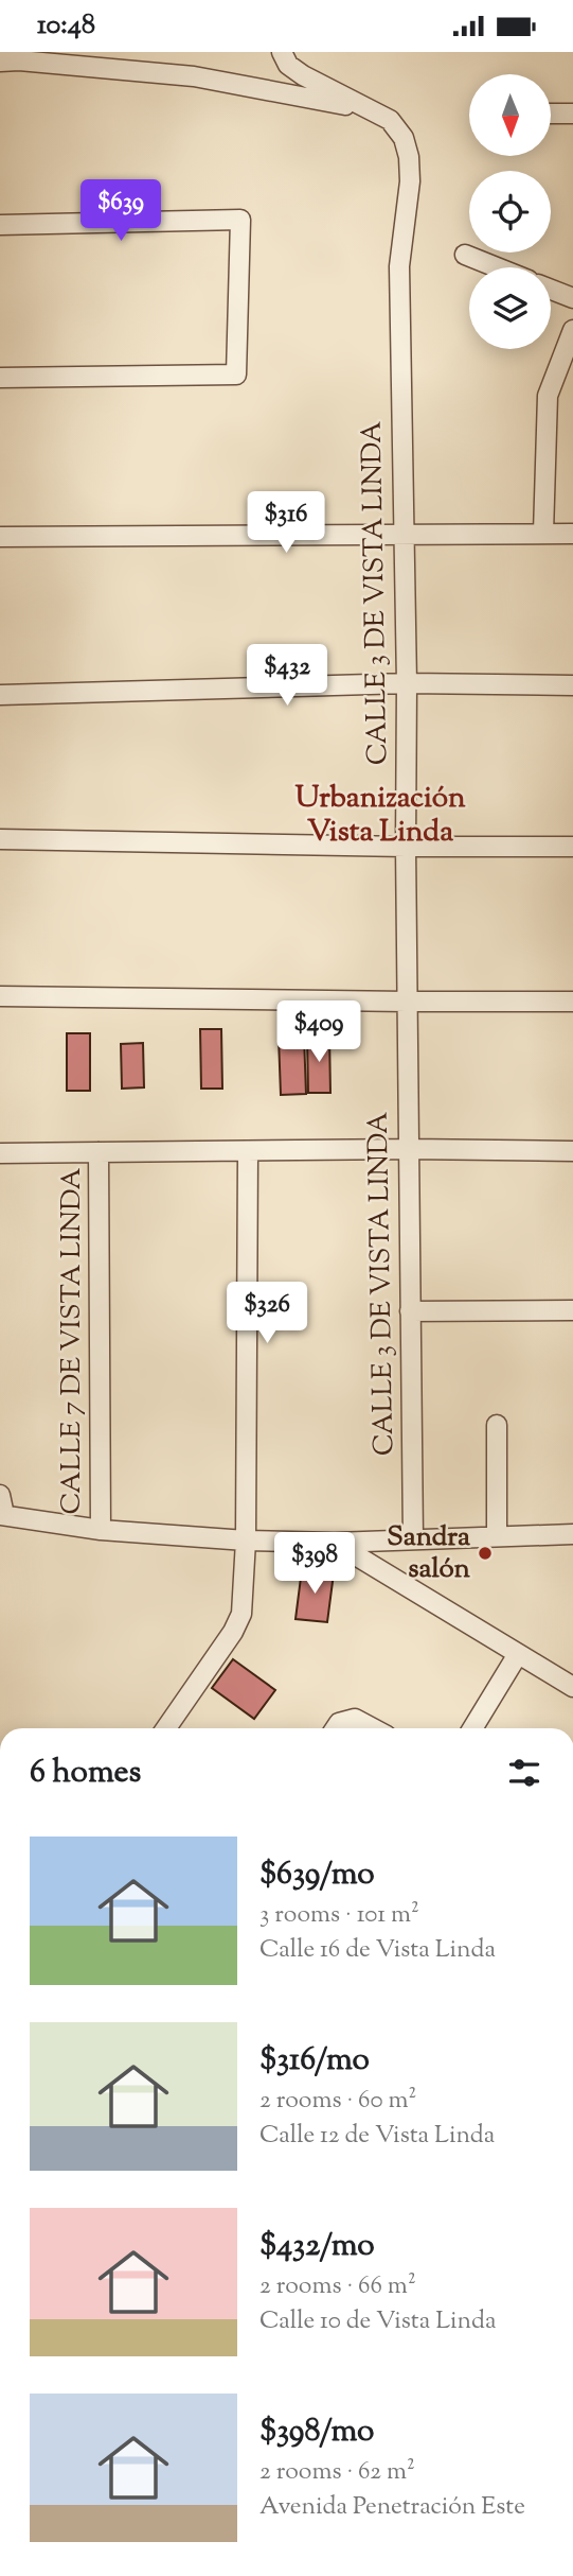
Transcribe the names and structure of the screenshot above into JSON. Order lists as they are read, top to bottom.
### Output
{
  "streets": {
    "street": ["CALLE 3 DE VISTA LINDA", "CALLE 7 DE VISTA LINDA"]
  },
  "districts": ["Urbanización Vista Linda"],
  "places": ["Sandra salón"],
  "north": "bottom",
  "page": {
    "status": "10:48",
    "price": [
      "$639",
      "$316",
      "$432",
      "$409",
      "$326",
      "$398"
    ],
    "heading": "6 homes",
    "list": [
      {
        "name": "$639/mo",
        "note": "3 rooms · 101 m² · Calle 16 de Vista Linda"
      },
      {
        "name": "$316/mo",
        "note": "2 rooms · 60 m² · Calle 12 de Vista Linda"
      },
      {
        "name": "$432/mo",
        "note": "2 rooms · 66 m² · Calle 10 de Vista Linda"
      },
      {
        "name": "$398/mo",
        "note": "2 rooms · 62 m² · Avenida Penetración Este"
      }
    ]
  }
}
